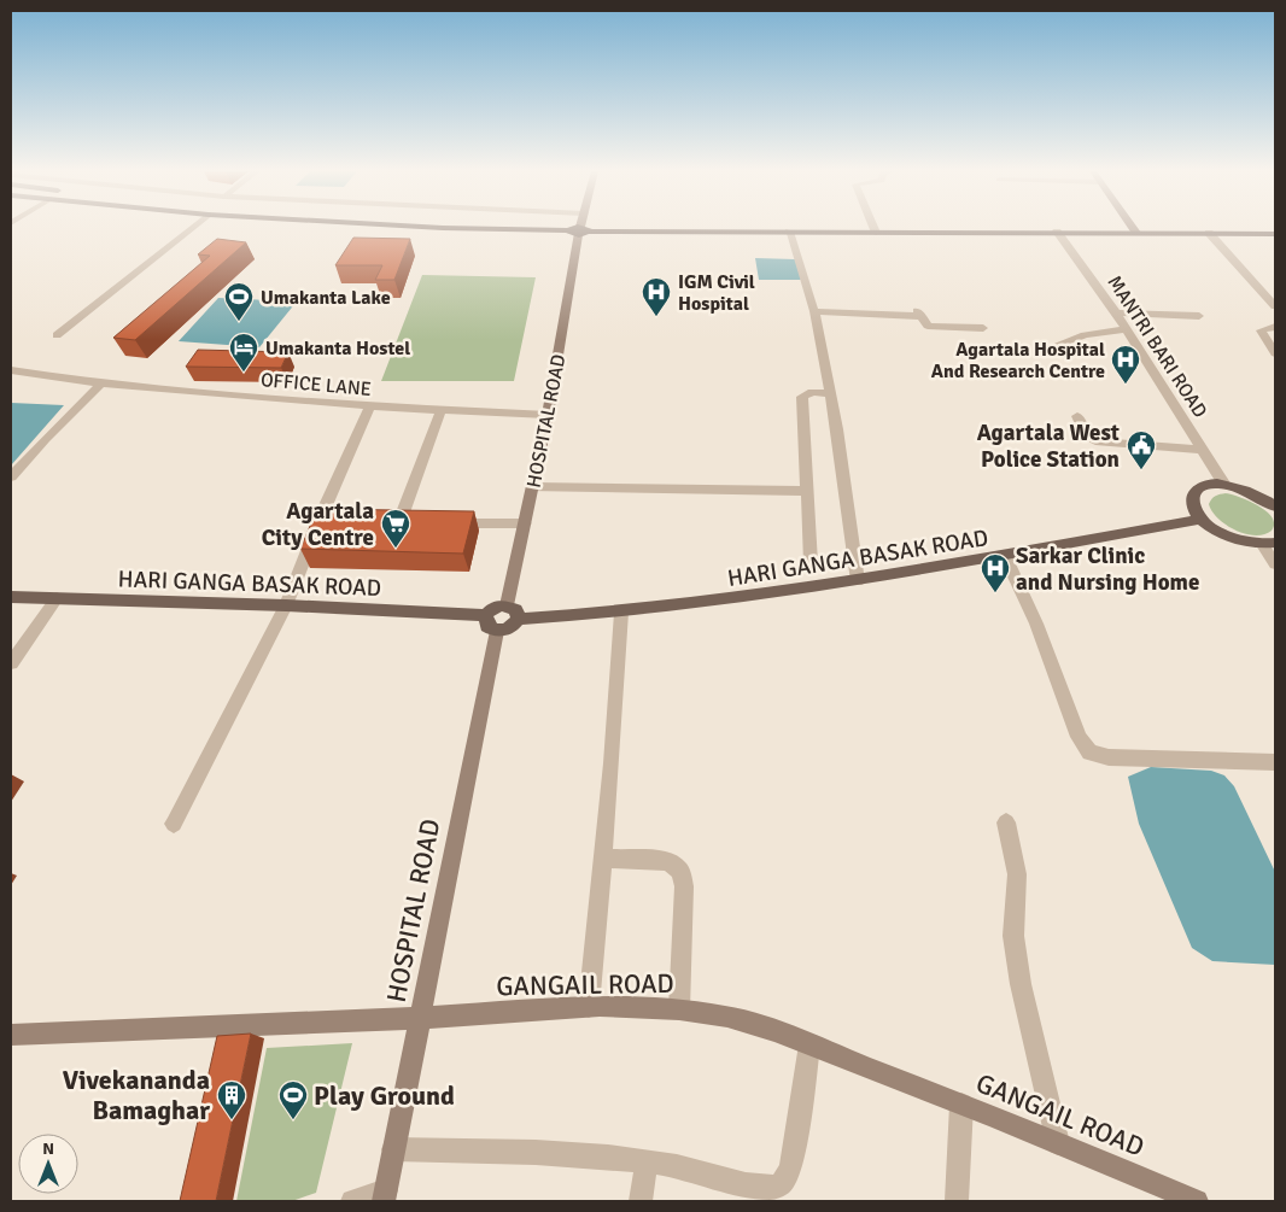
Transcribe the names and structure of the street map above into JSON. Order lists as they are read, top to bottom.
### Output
{
  "streets": {
    "main road": ["HARI GANGA BASAK ROAD"],
    "street": [
      "MANTRI BARI ROAD",
      "OFFICE LANE",
      "HOSPITAL ROAD",
      "GANGAIL ROAD"
    ]
  },
  "crossings": [
    ["OFFICE LANE", "HOSPITAL ROAD"],
    ["HOSPITAL ROAD", "HARI GANGA BASAK ROAD"],
    ["HOSPITAL ROAD", "GANGAIL ROAD"]
  ],
  "places": {
    "hospital": ["IGM Civil Hospital", "Agartala Hospital And Research Centre", "Sarkar Clinic and Nursing Home"],
    "sports": ["Umakanta Lake", "Play Ground"],
    "hotel": ["Umakanta Hostel"],
    "public building": ["Agartala West Police Station"],
    "supermarket": ["Agartala City Centre"],
    "building": ["Vivekananda Bamaghar"]
  },
  "north": "top"
}
